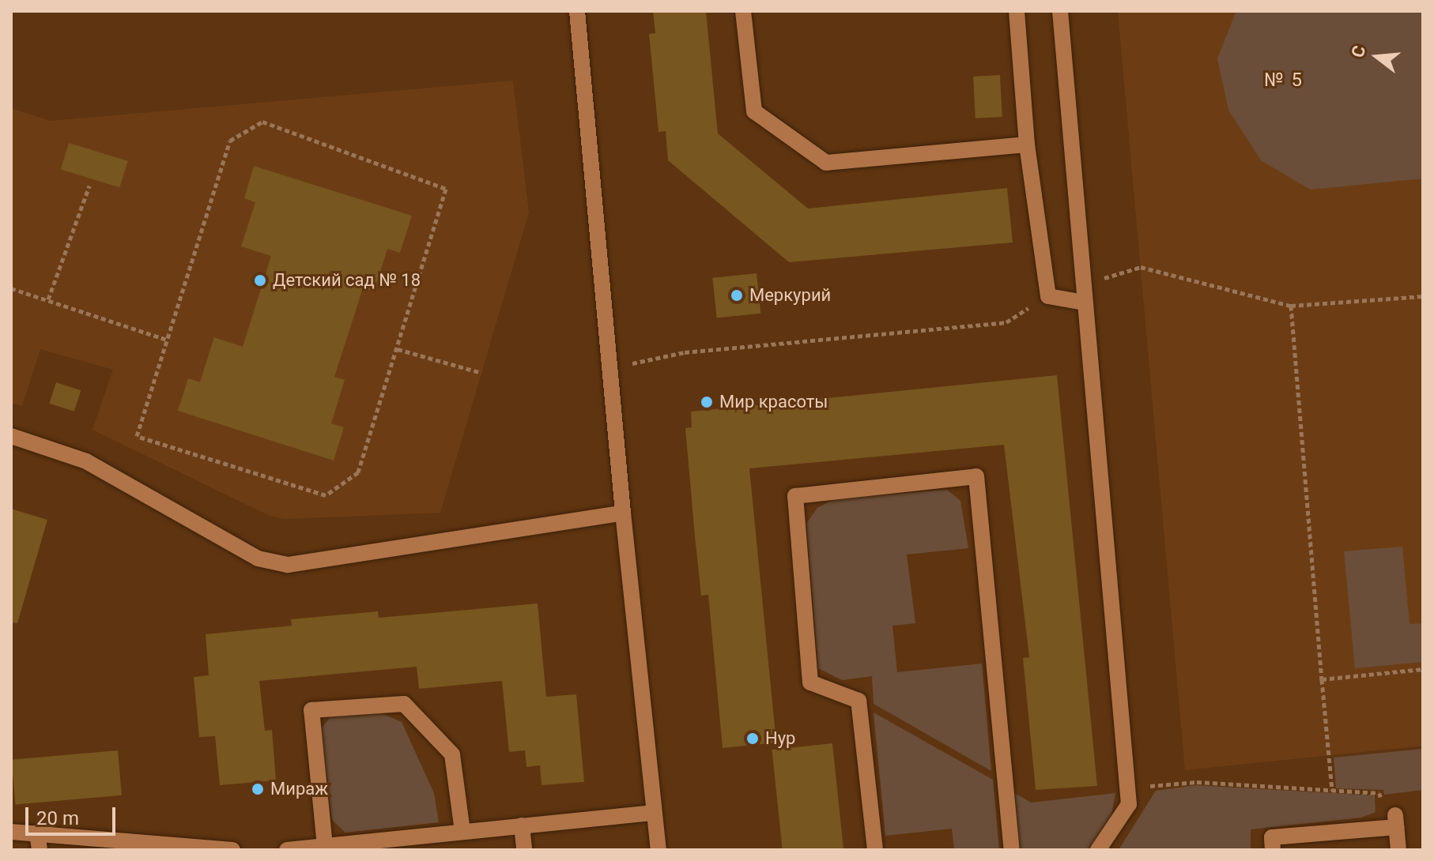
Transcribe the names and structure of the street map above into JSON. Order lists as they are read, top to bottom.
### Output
{
  "districts": ["№ 5"],
  "places": [
    "Детский сад № 18",
    "Меркурий",
    "Мир красоты",
    "Нур",
    "Мираж"
  ],
  "scale_bar": "20 m",
  "north": "left"
}
